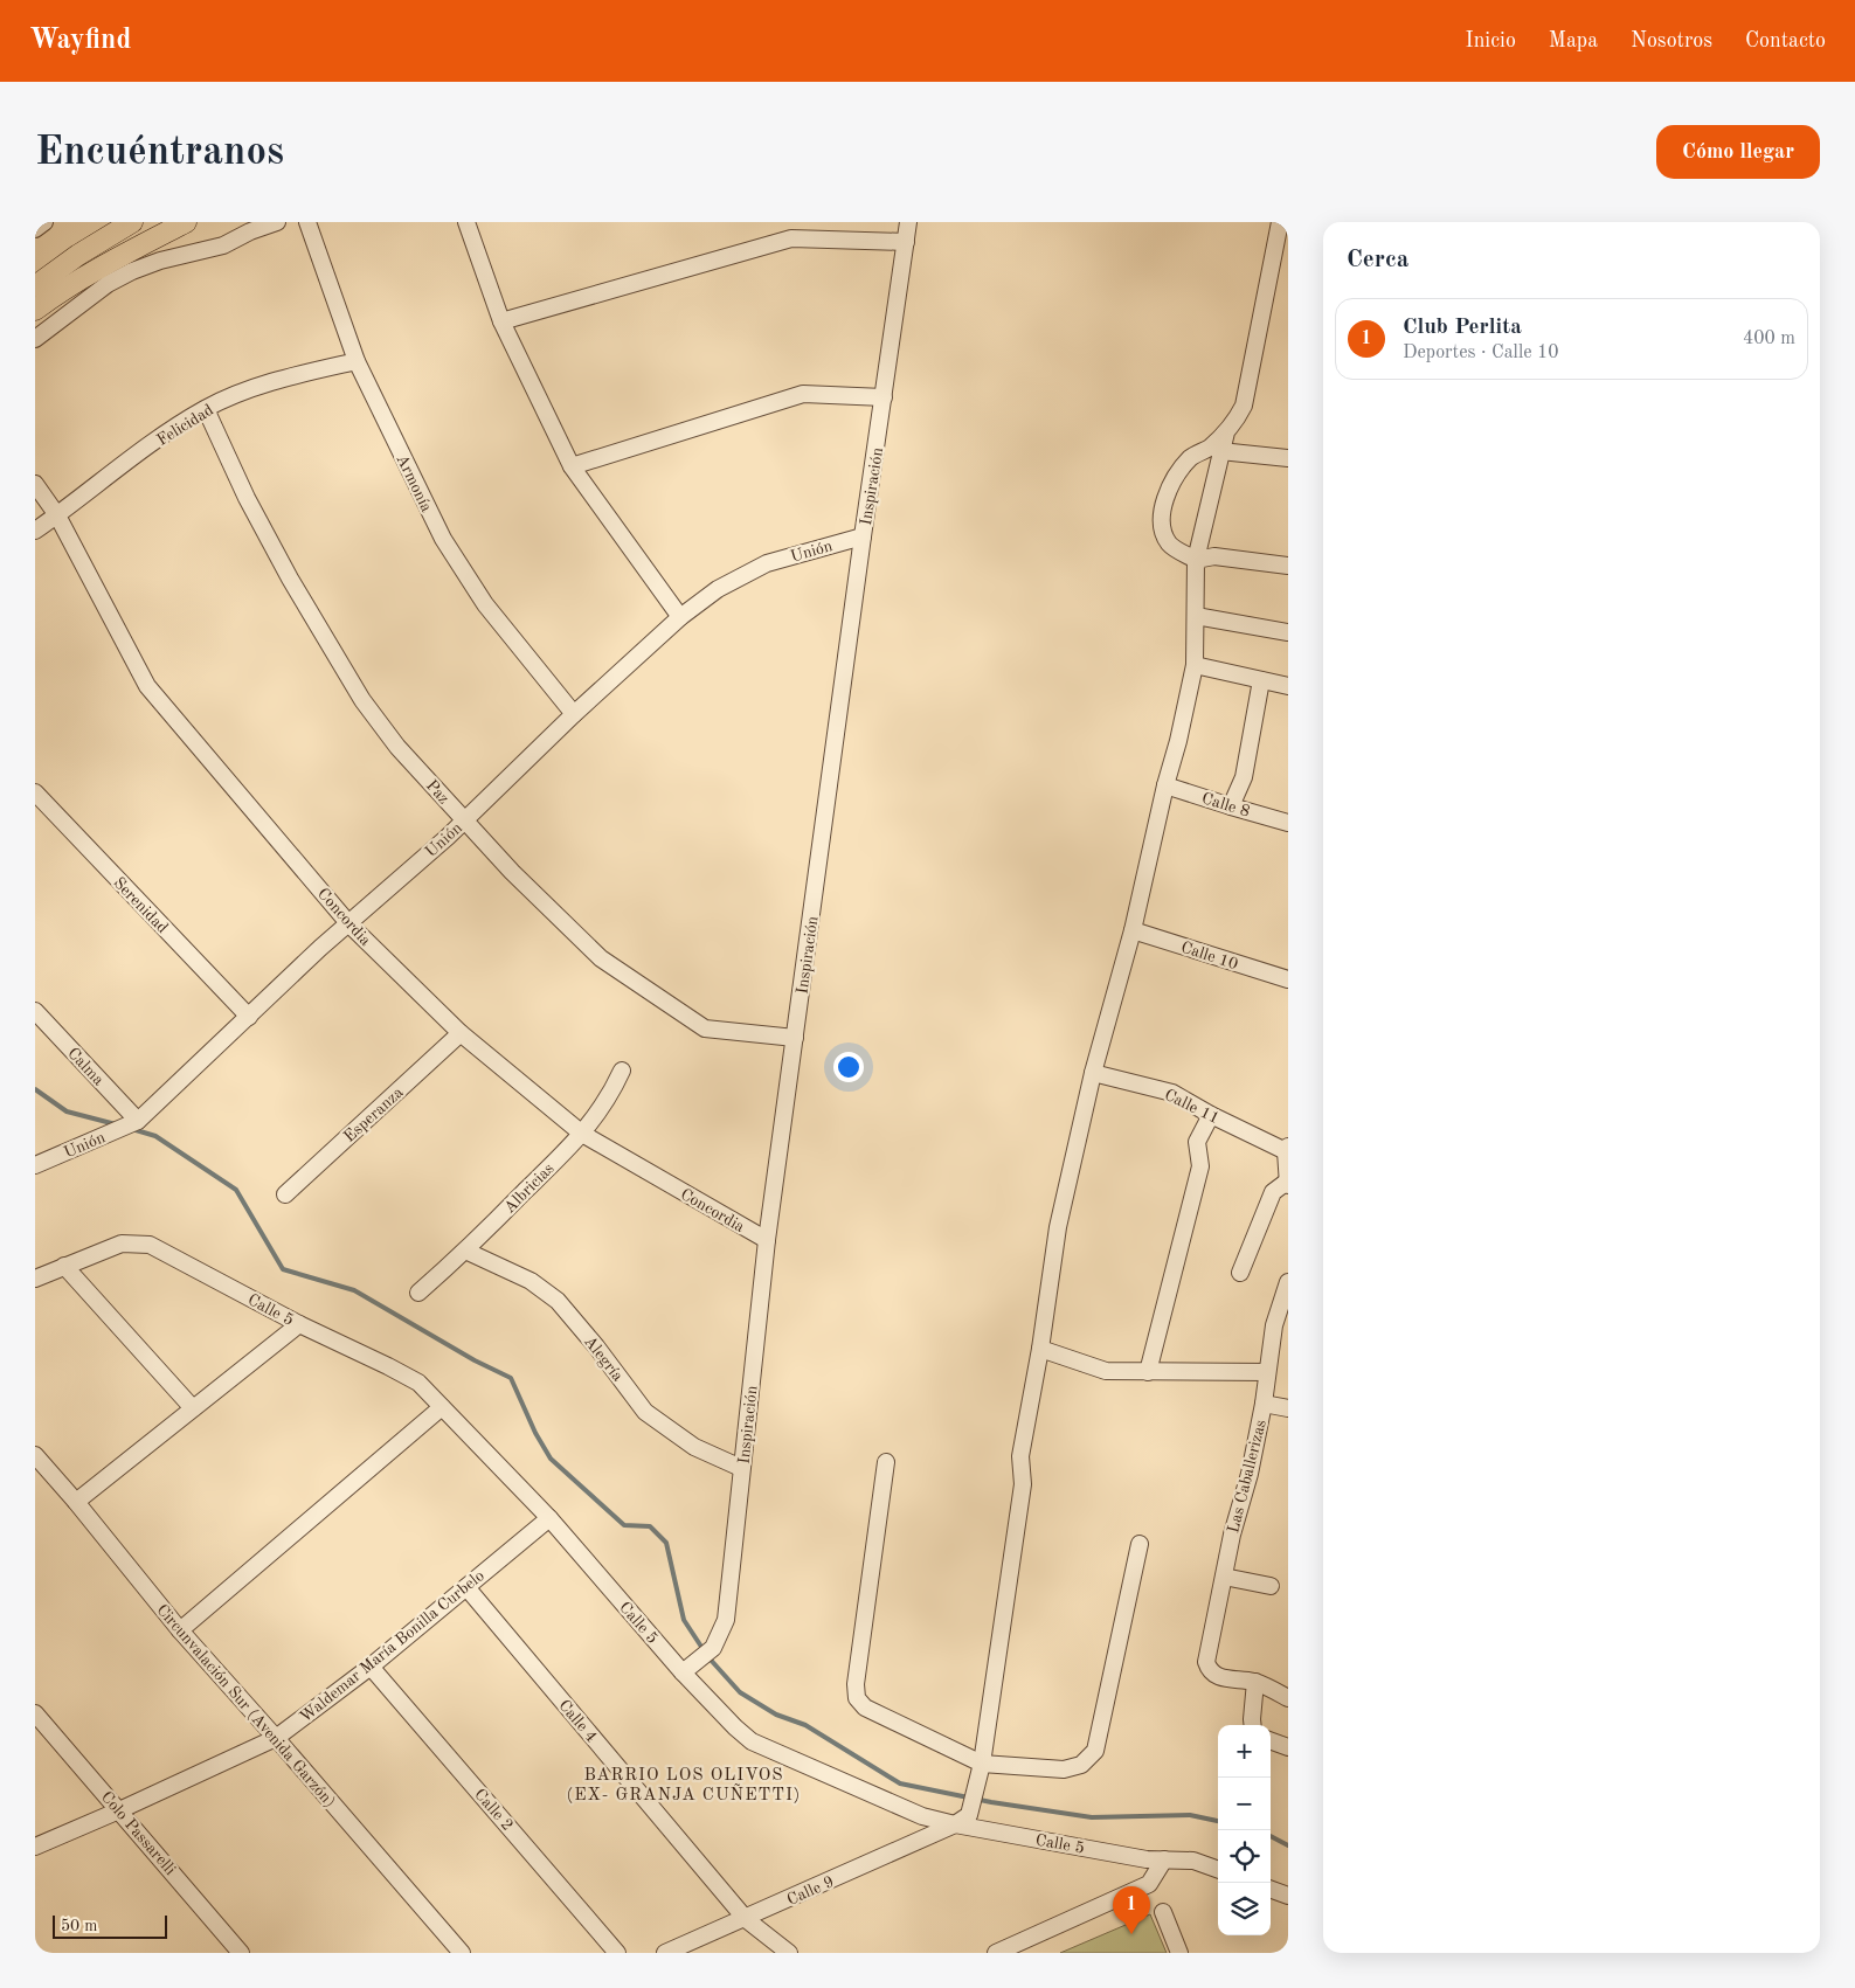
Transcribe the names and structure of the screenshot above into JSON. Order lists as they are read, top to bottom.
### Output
{
  "streets": {
    "street": [
      "Felicidad",
      "Armonía",
      "Inspiración",
      "Unión",
      "Paz",
      "Calle 8",
      "Serenidad",
      "Concordia",
      "Calle 10",
      "Calma",
      "Calle 11",
      "Esperanza",
      "Albricias",
      "Calle 5",
      "Alegría",
      "Las Caballerizas",
      "Waldemar María Bonilla Curbelo",
      "Circunvalación Sur (Avenida Garzón)",
      "Calle 4",
      "Calle 2",
      "Colo Passarelli",
      "Calle 9"
    ]
  },
  "crossings": [
    ["Felicidad", "Armonía"],
    ["Felicidad", "Paz"],
    ["Felicidad", "Concordia"],
    ["Armonía", "Unión"],
    ["Inspiración", "Unión"],
    ["Inspiración", "Paz"],
    ["Inspiración", "Concordia"],
    ["Inspiración", "Calle 5"],
    ["Inspiración", "Alegría"],
    ["Unión", "Paz"],
    ["Unión", "Serenidad"],
    ["Unión", "Concordia"],
    ["Unión", "Calma"],
    ["Concordia", "Esperanza"],
    ["Concordia", "Albricias"],
    ["Albricias", "Alegría"],
    ["Calle 5", "Waldemar María Bonilla Curbelo"],
    ["Calle 5", "Calle 9"],
    ["Waldemar María Bonilla Curbelo", "Circunvalación Sur (Avenida Garzón)"],
    ["Waldemar María Bonilla Curbelo", "Calle 4"],
    ["Waldemar María Bonilla Curbelo", "Calle 2"],
    ["Waldemar María Bonilla Curbelo", "Colo Passarelli"],
    ["Calle 4", "Calle 9"]
  ],
  "districts": ["BARRIO LOS OLIVOS (EX- GRANJA CUÑETTI)"],
  "scale_bar": "50 m",
  "page": {
    "header": "Wayfind",
    "nav": [
      "Inicio",
      "Mapa",
      "Nosotros",
      "Contacto"
    ],
    "buttons": "Cómo llegar",
    "title": "Encuéntranos",
    "heading": "Cerca",
    "list": [
      {
        "mark": "1",
        "name": "Club Perlita",
        "note": "Deportes · Calle 10",
        "value": "400 m"
      }
    ],
    "map_buttons": ["+", "−"],
    "pins": "1",
    "scale": "50 m"
  }
}
